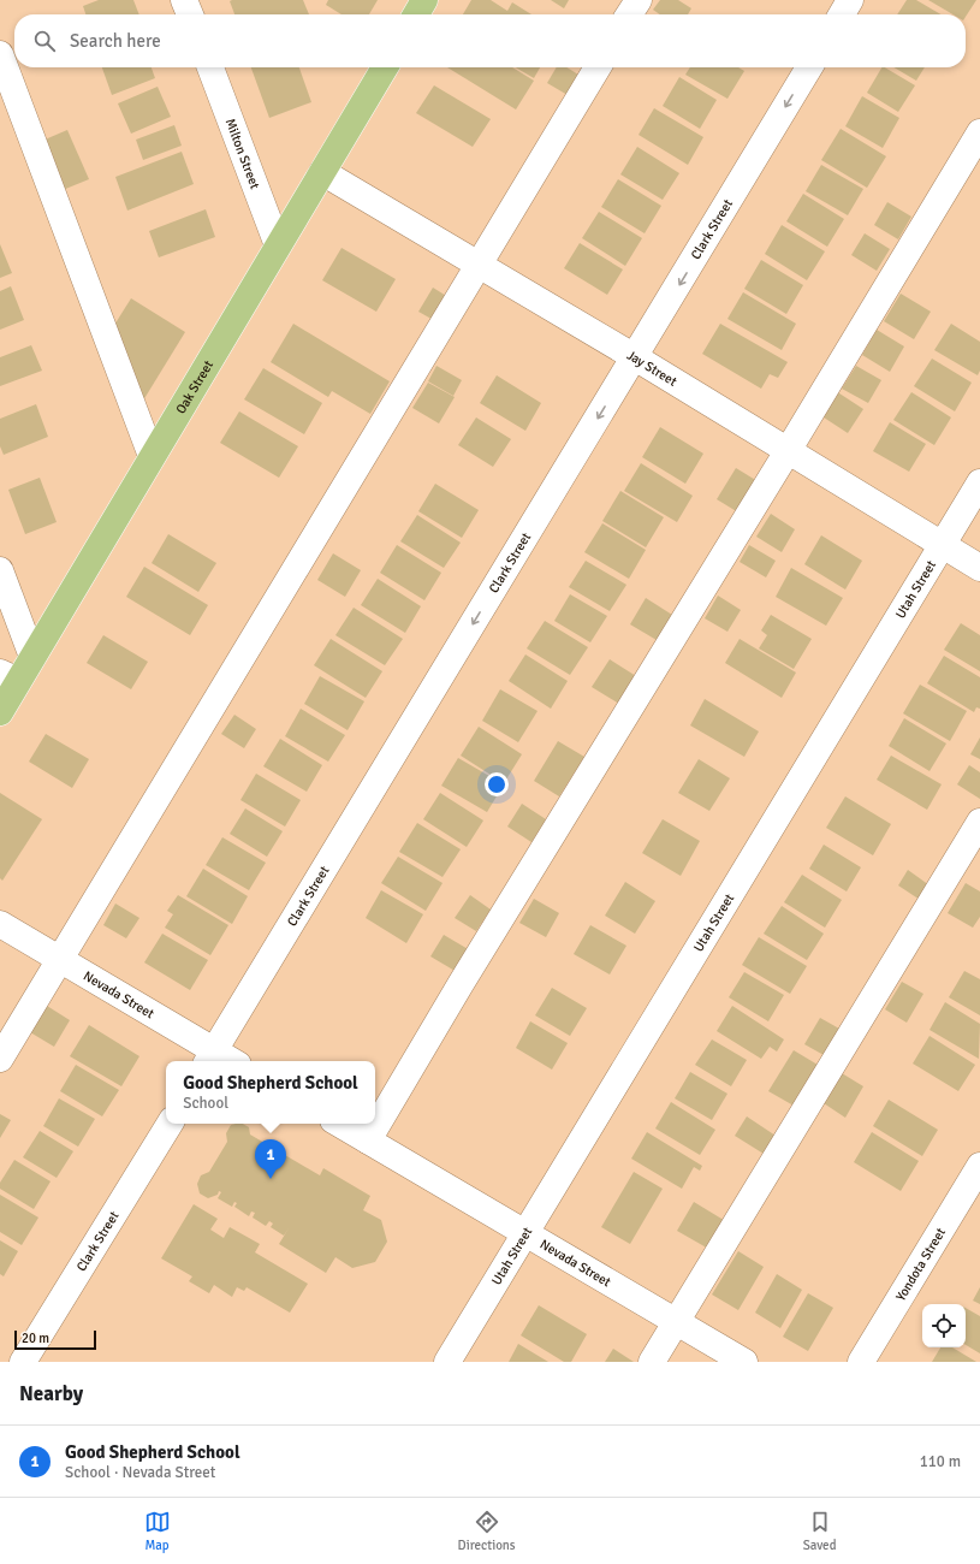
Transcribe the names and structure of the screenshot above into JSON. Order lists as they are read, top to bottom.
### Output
{
  "streets": {
    "main road": ["Oak Street"],
    "street": [
      "Milton Street",
      "Clark Street",
      "Jay Street",
      "Utah Street",
      "Nevada Street",
      "Yondota Street"
    ]
  },
  "crossings": [
    ["Milton Street", "Oak Street"],
    ["Clark Street", "Jay Street"],
    ["Clark Street", "Nevada Street"],
    ["Jay Street", "Oak Street"],
    ["Jay Street", "Utah Street"],
    ["Utah Street", "Nevada Street"]
  ],
  "scale_bar": "20 m",
  "page": {
    "search": "Search here",
    "popup": ["Good Shepherd School", "School"],
    "pins": "1",
    "scale": "20 m",
    "heading": "Nearby",
    "list": [
      {
        "mark": "1",
        "name": "Good Shepherd School",
        "note": "School · Nevada Street",
        "value": "110 m"
      }
    ],
    "nav": ["Map", "Directions", "Saved"]
  }
}
